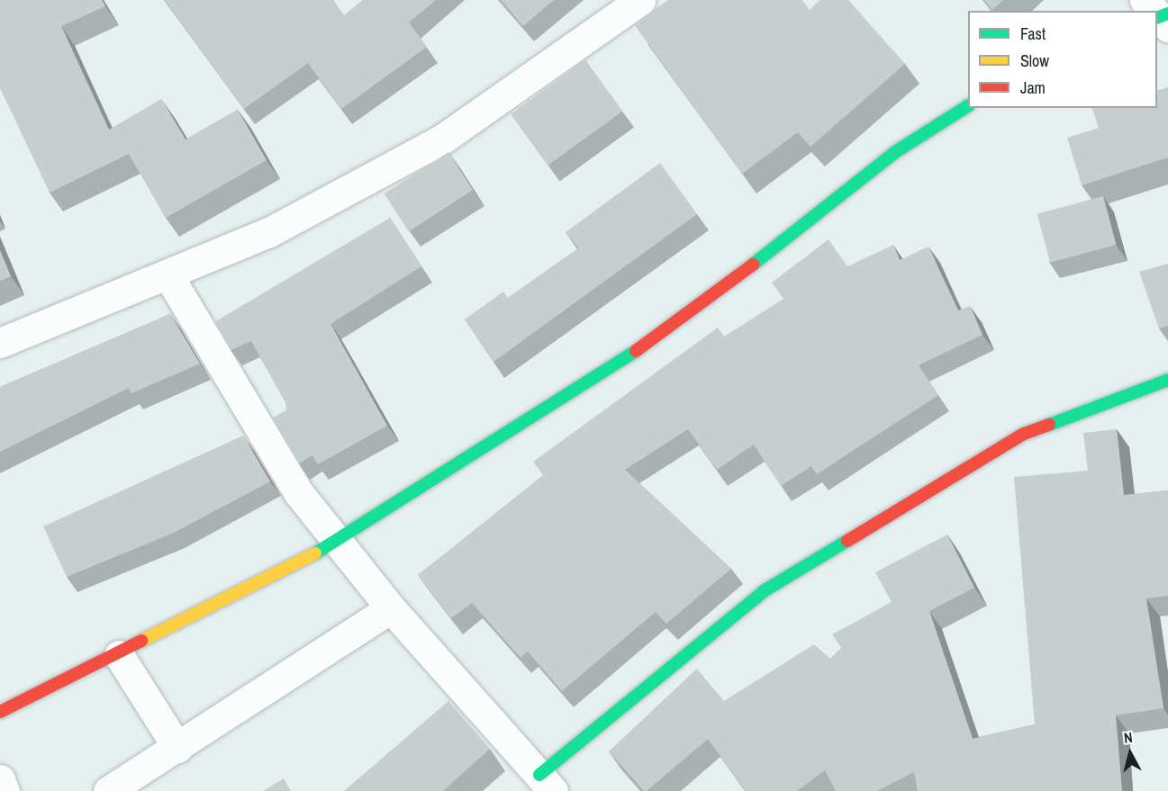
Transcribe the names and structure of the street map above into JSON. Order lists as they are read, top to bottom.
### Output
{
  "legend": ["Fast", "Slow", "Jam"],
  "north": "top"
}
